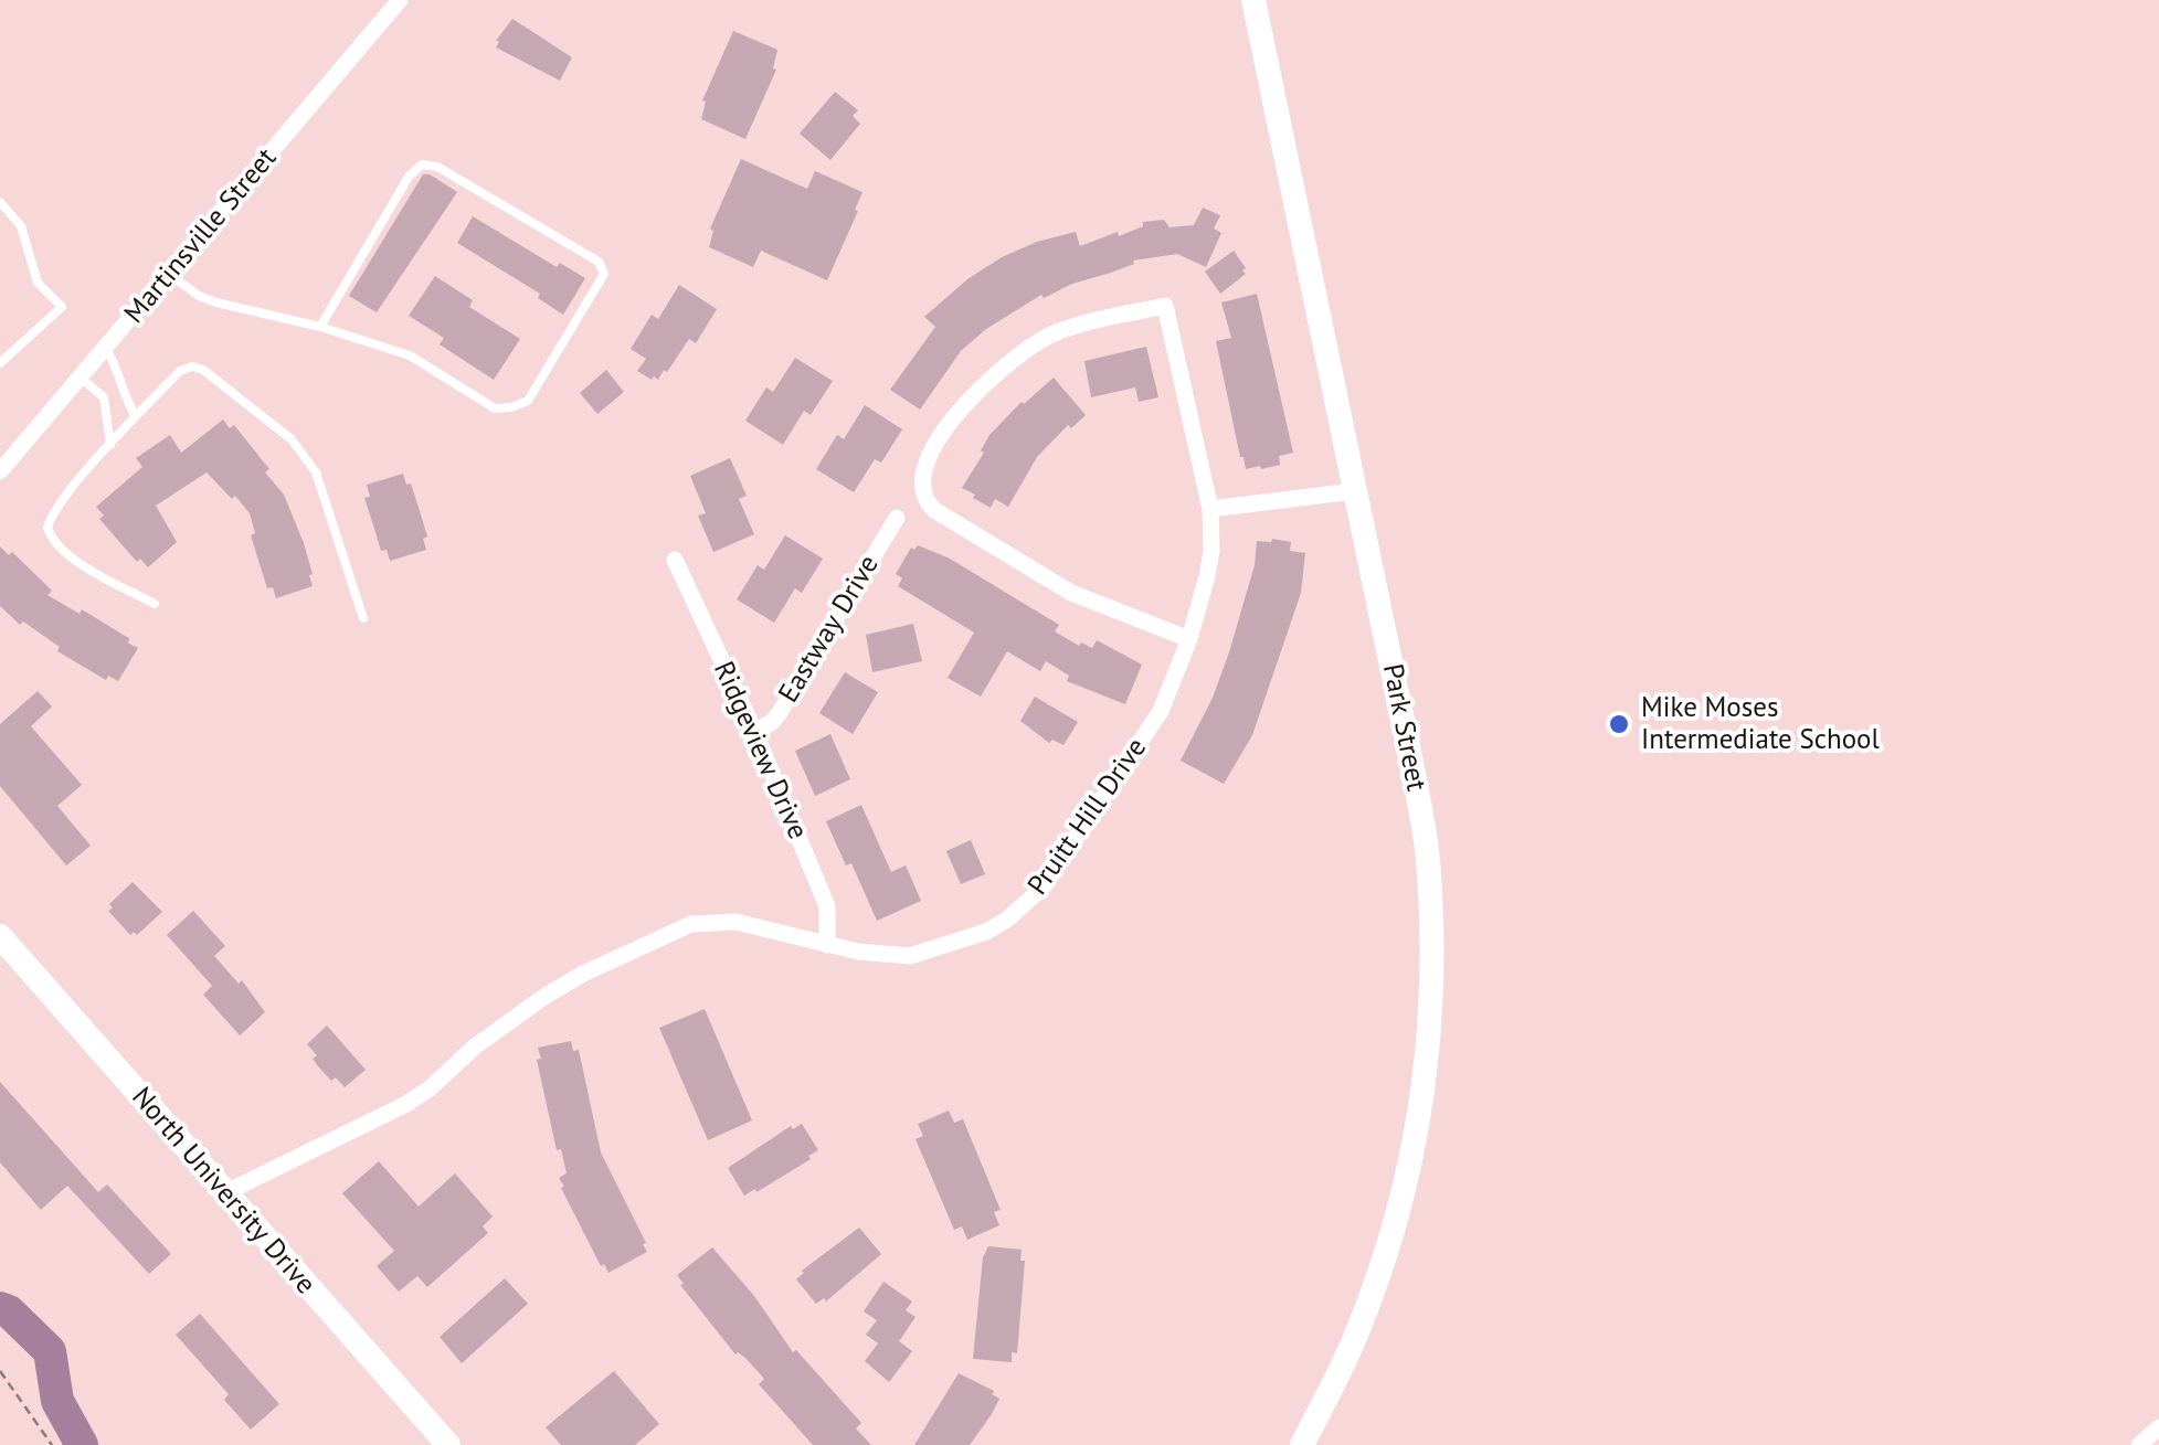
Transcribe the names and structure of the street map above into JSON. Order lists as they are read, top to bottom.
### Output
{
  "streets": {
    "street": [
      "Martinsville Street",
      "Eastway Drive",
      "Park Street",
      "Ridgeview Drive",
      "Pruitt Hill Drive",
      "North University Drive"
    ]
  },
  "crossings": [
    ["Eastway Drive", "Ridgeview Drive"],
    ["Ridgeview Drive", "Pruitt Hill Drive"],
    ["Pruitt Hill Drive", "North University Drive"]
  ],
  "places": ["Mike Moses Intermediate School"]
}
